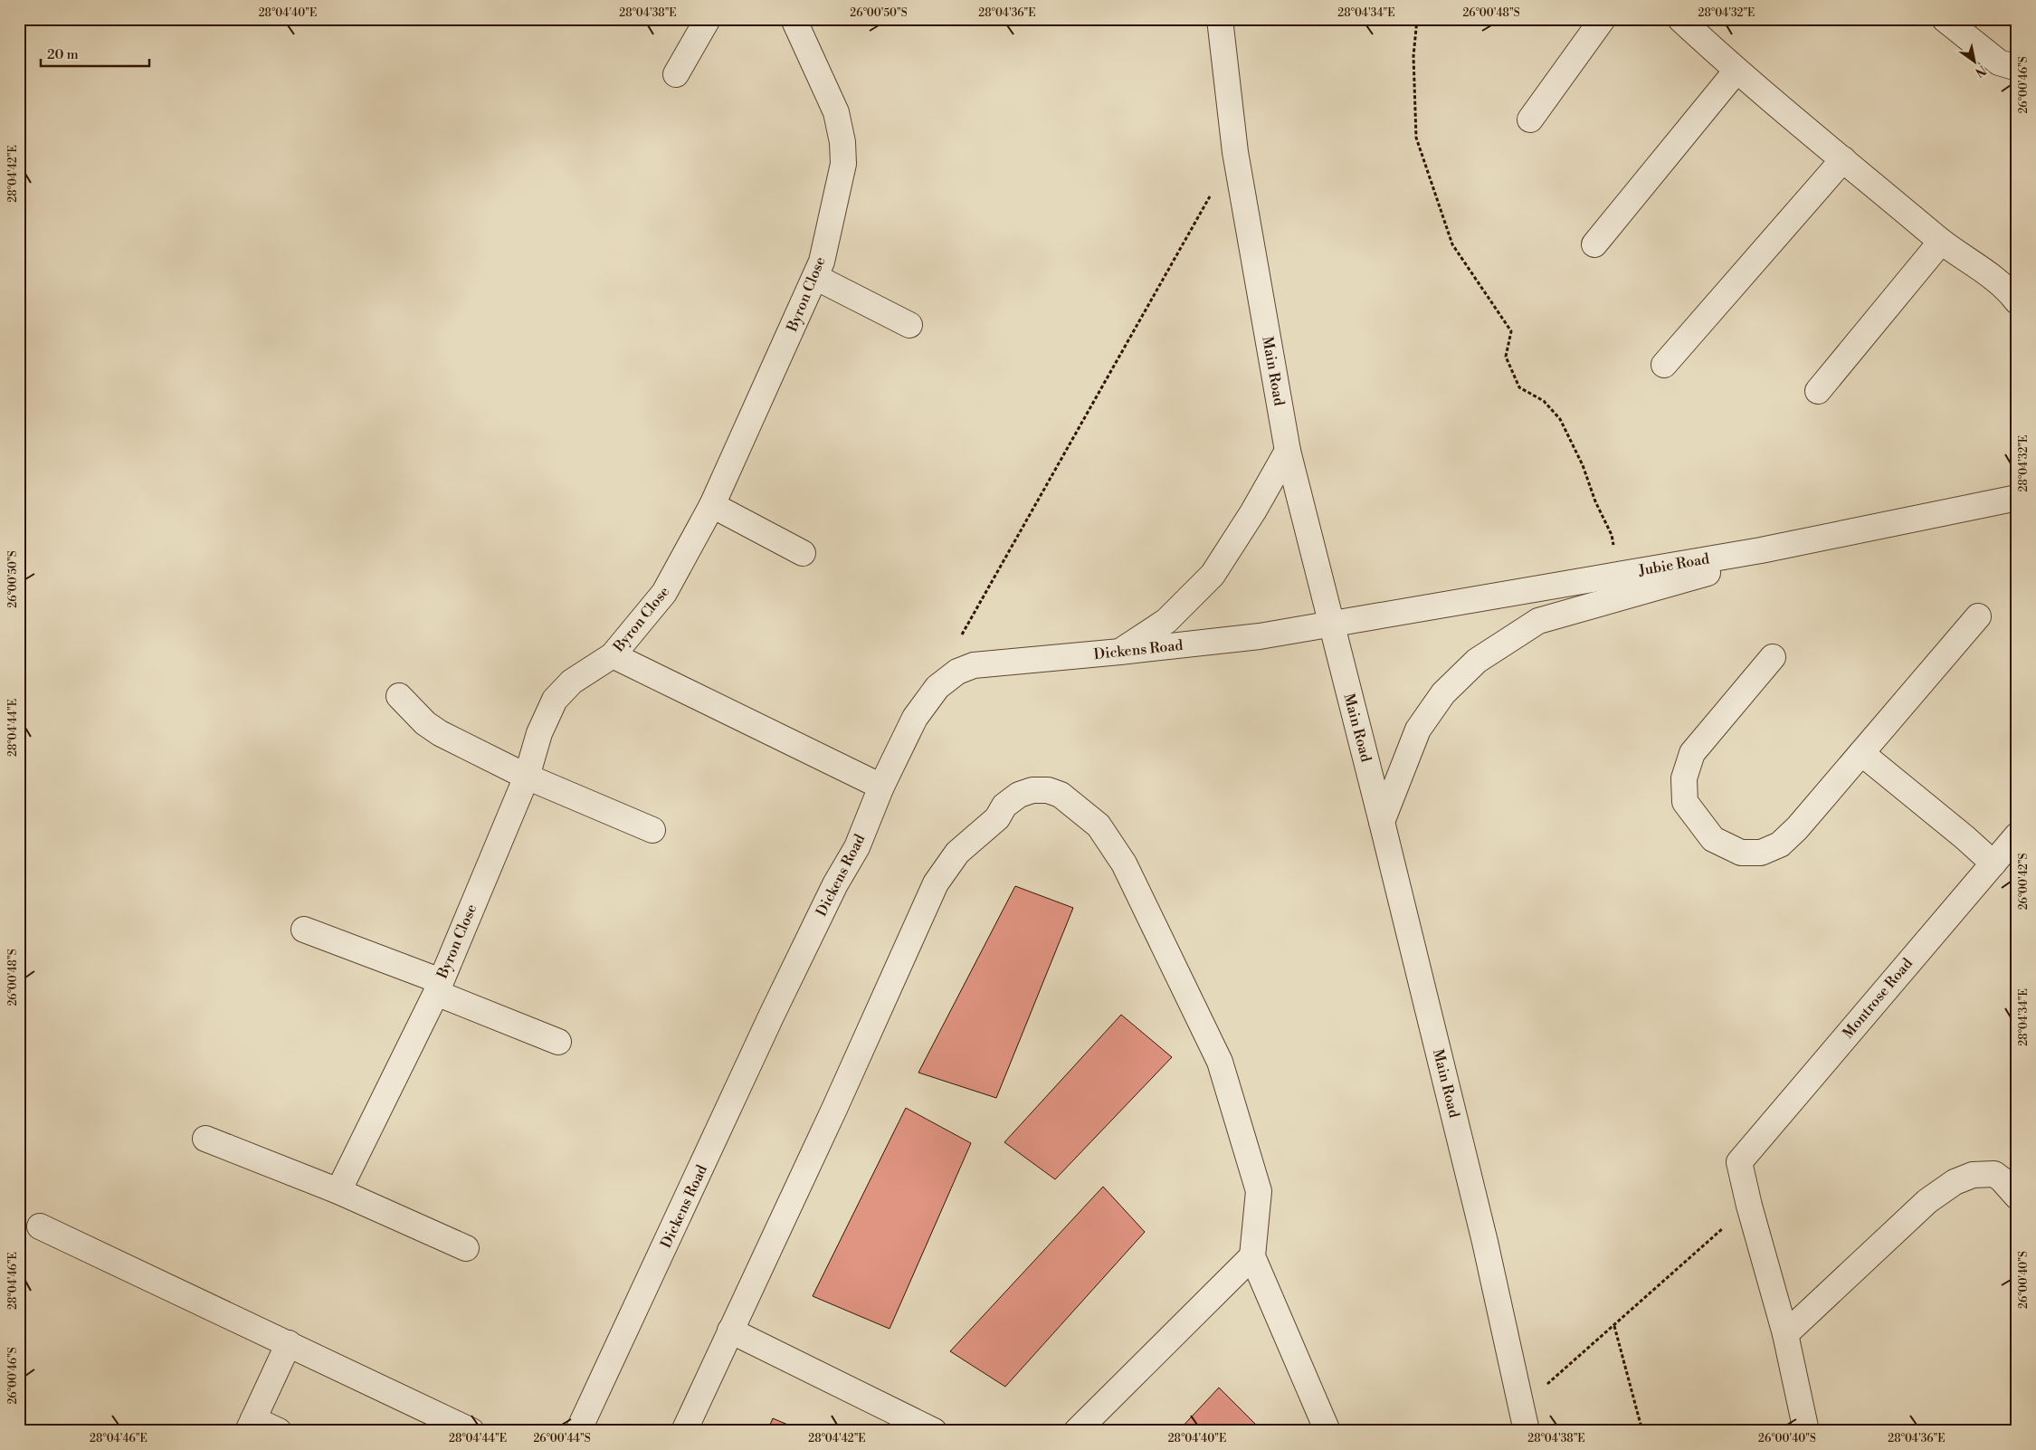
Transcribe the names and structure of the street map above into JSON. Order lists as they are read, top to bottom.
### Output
{
  "streets": {
    "street": [
      "Byron Close",
      "Main Road",
      "Jubie Road",
      "Dickens Road",
      "Montrose Road"
    ]
  },
  "crossings": [
    ["Main Road", "Jubie Road"],
    ["Main Road", "Dickens Road"],
    ["Jubie Road", "Dickens Road"]
  ],
  "scale_bar": "20 m",
  "north": "bottom right",
  "coordinates": [
    "28°04'40\"E",
    "28°04'38\"E",
    "26°00'50\"S",
    "28°04'36\"E",
    "28°04'34\"E",
    "26°00'48\"S",
    "28°04'32\"E",
    "26°00'46\"S",
    "28°04'42\"E",
    "28°04'44\"E",
    "26°00'42\"S",
    "26°00'40\"S",
    "28°04'46\"E",
    "26°00'44\"S"
  ]
}
